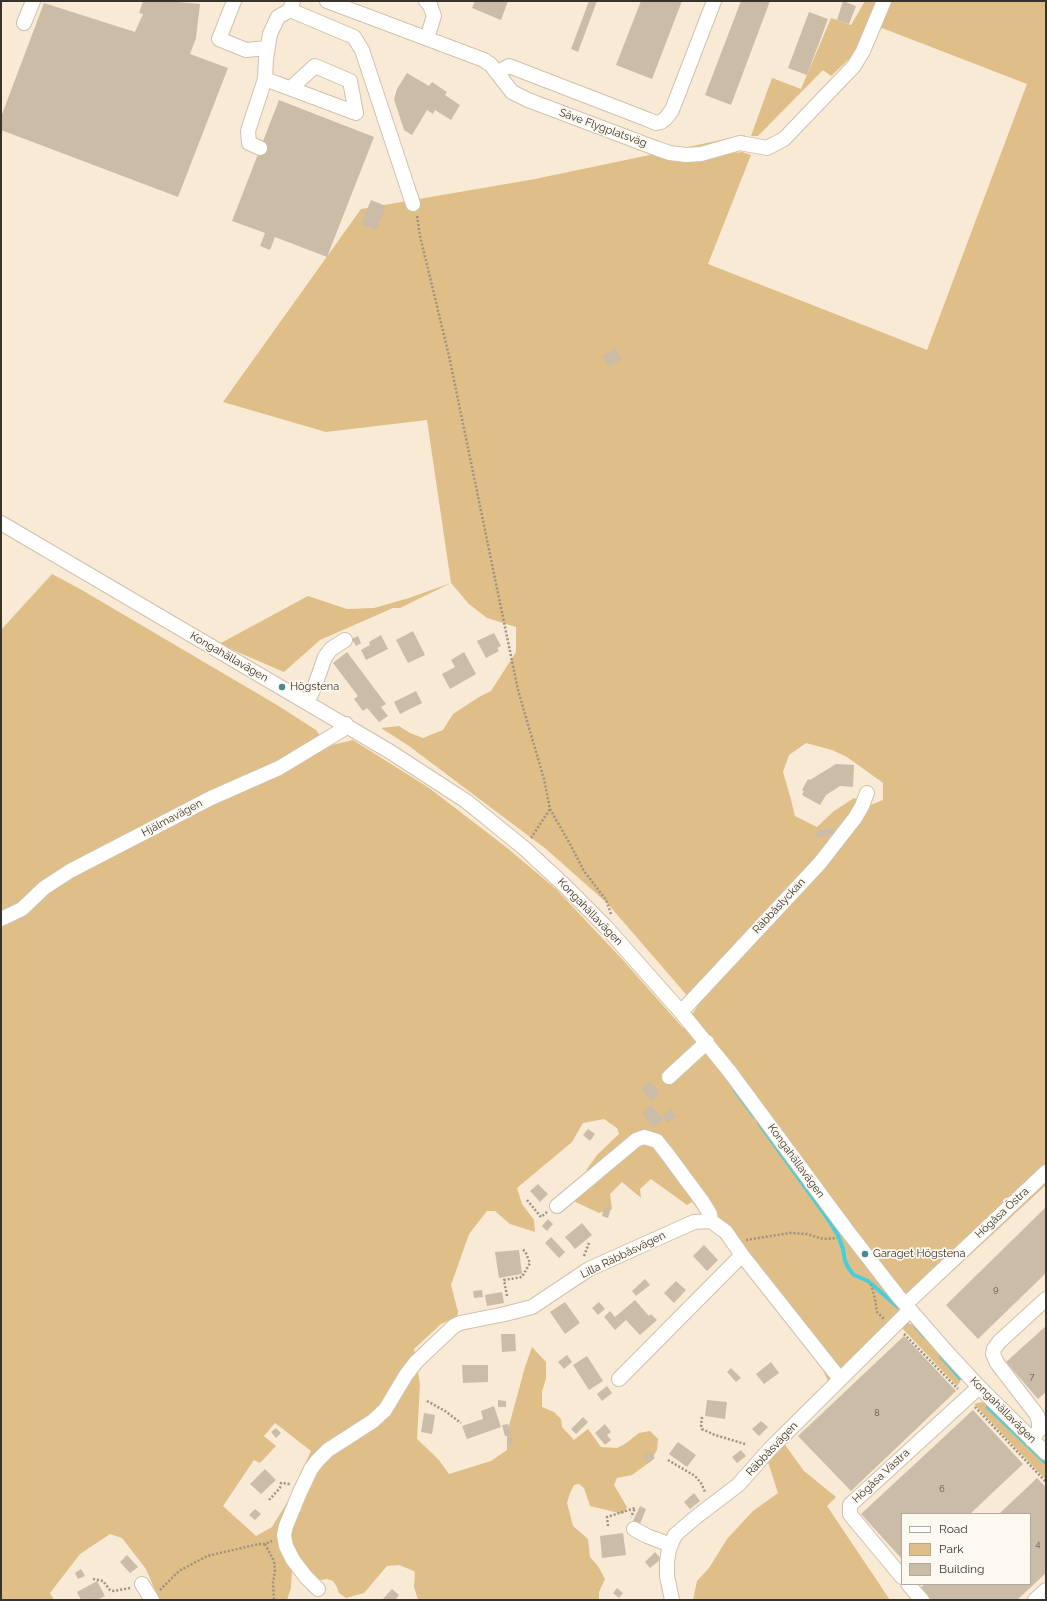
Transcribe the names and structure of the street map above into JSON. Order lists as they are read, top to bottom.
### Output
{
  "streets": {
    "street": [
      "Säve Flygplatsväg",
      "Kongahällavägen",
      "Hjälmavägen",
      "Räbbåslyckan",
      "Högåsa Östra",
      "Lilla Räbbåsvägen",
      "Räbbåsvägen",
      "Högåsa Västra"
    ]
  },
  "crossings": [
    ["Kongahällavägen", "Hjälmavägen"],
    ["Kongahällavägen", "Räbbåslyckan"],
    ["Kongahällavägen", "Högåsa Östra"],
    ["Kongahällavägen", "Räbbåsvägen"],
    ["Kongahällavägen", "Högåsa Västra"],
    ["Högåsa Östra", "Räbbåsvägen"]
  ],
  "places": ["Högstena", "Garaget Högstena"],
  "house_numbers": [
    "9",
    "7",
    "8",
    "6",
    "4"
  ],
  "legend": ["Road", "Park", "Building"]
}
